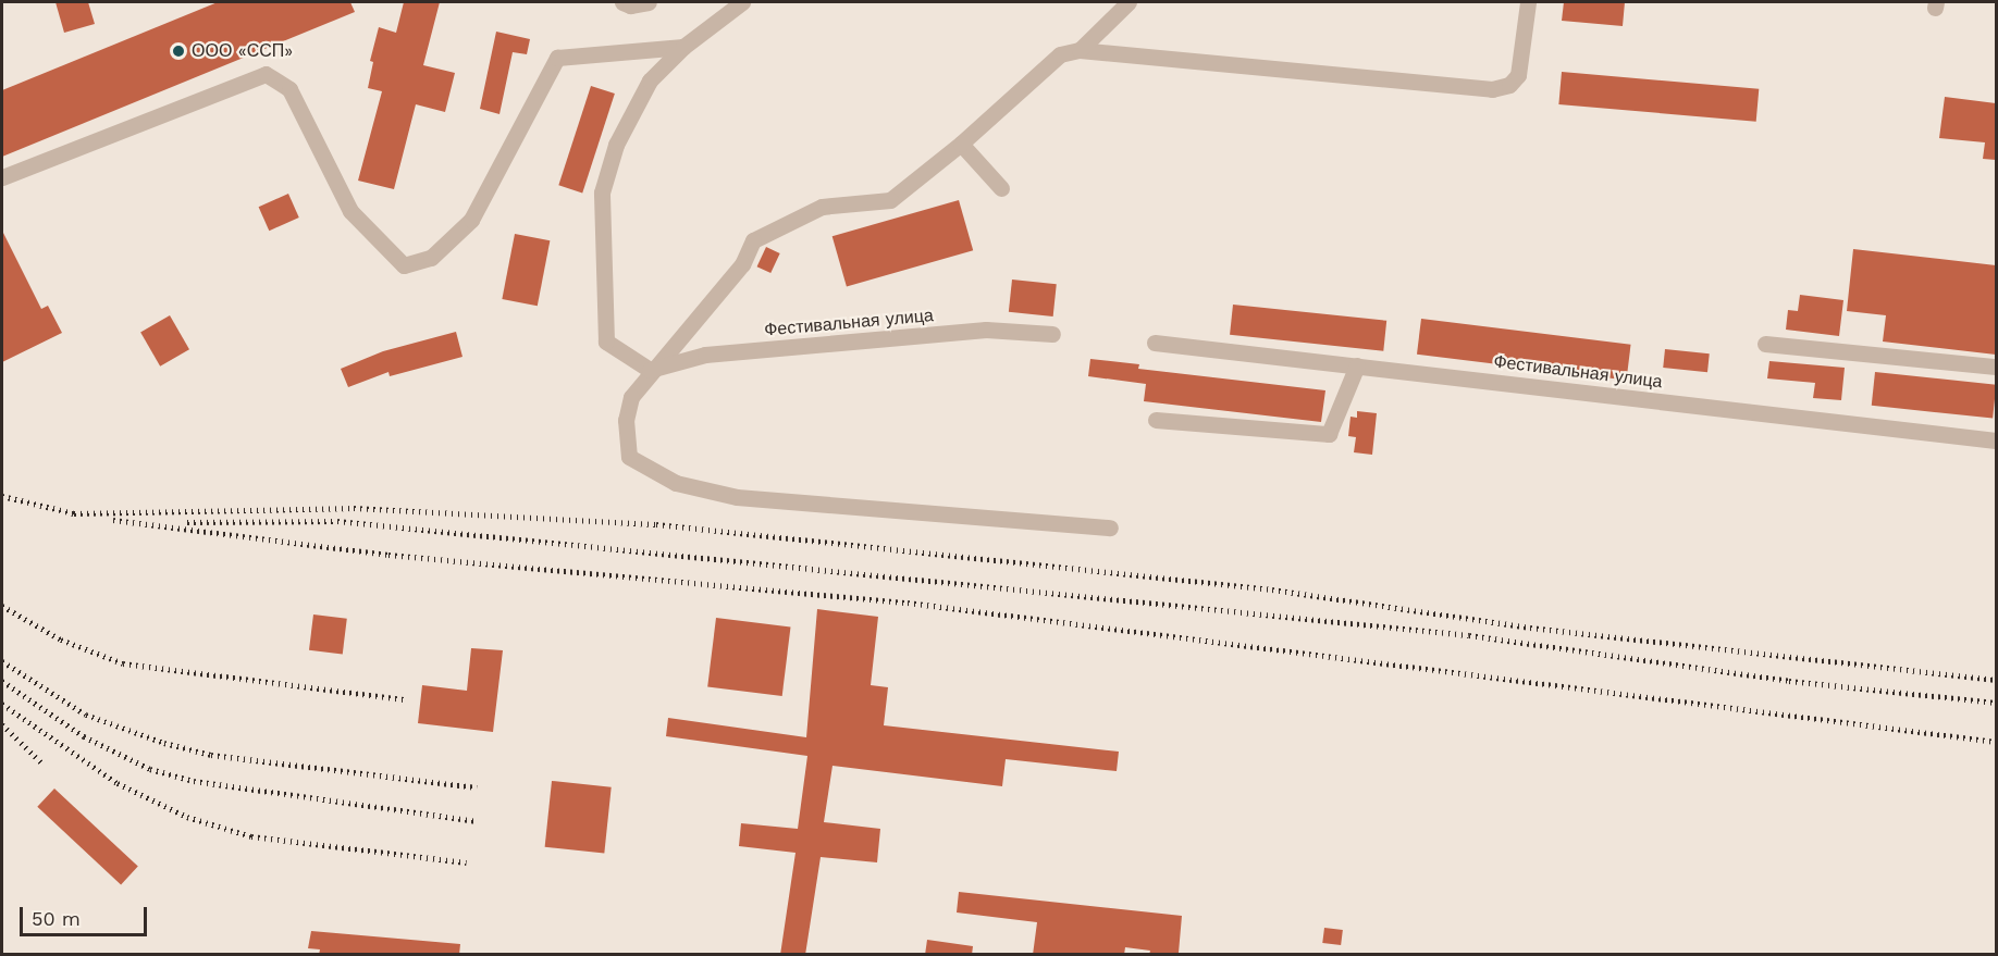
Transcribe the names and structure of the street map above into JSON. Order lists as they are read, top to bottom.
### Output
{
  "streets": {
    "street": ["Фестивальная улица"]
  },
  "places": ["ООО «ССП»"],
  "scale_bar": "50 m"
}
